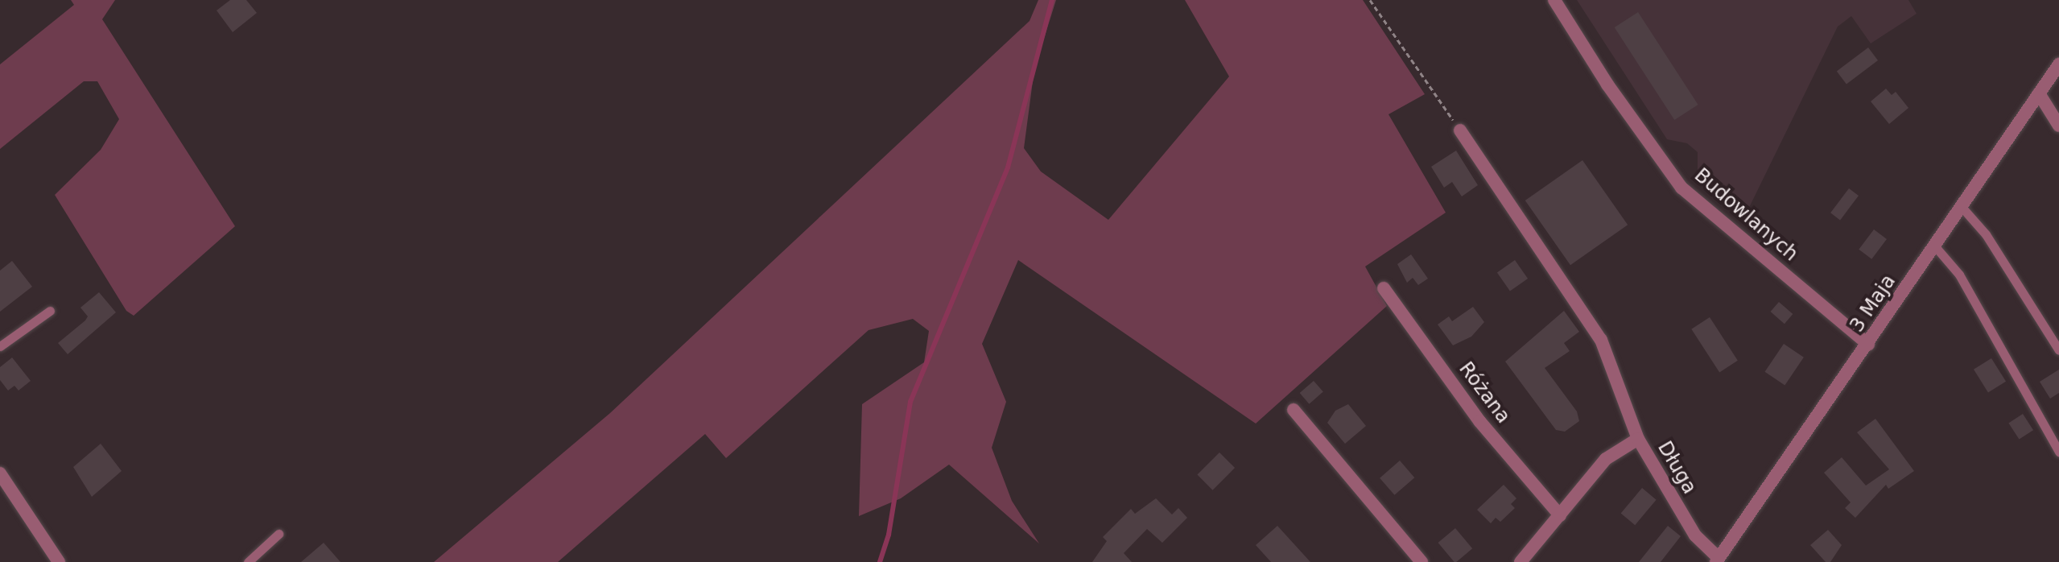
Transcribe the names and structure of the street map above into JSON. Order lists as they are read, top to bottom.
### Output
{
  "streets": {
    "street": [
      "Budowlanych",
      "3 Maja",
      "Różana",
      "Długa"
    ]
  },
  "crossings": [
    ["Budowlanych", "3 Maja"],
    ["3 Maja", "Długa"],
    ["Różana", "Długa"]
  ]
}
